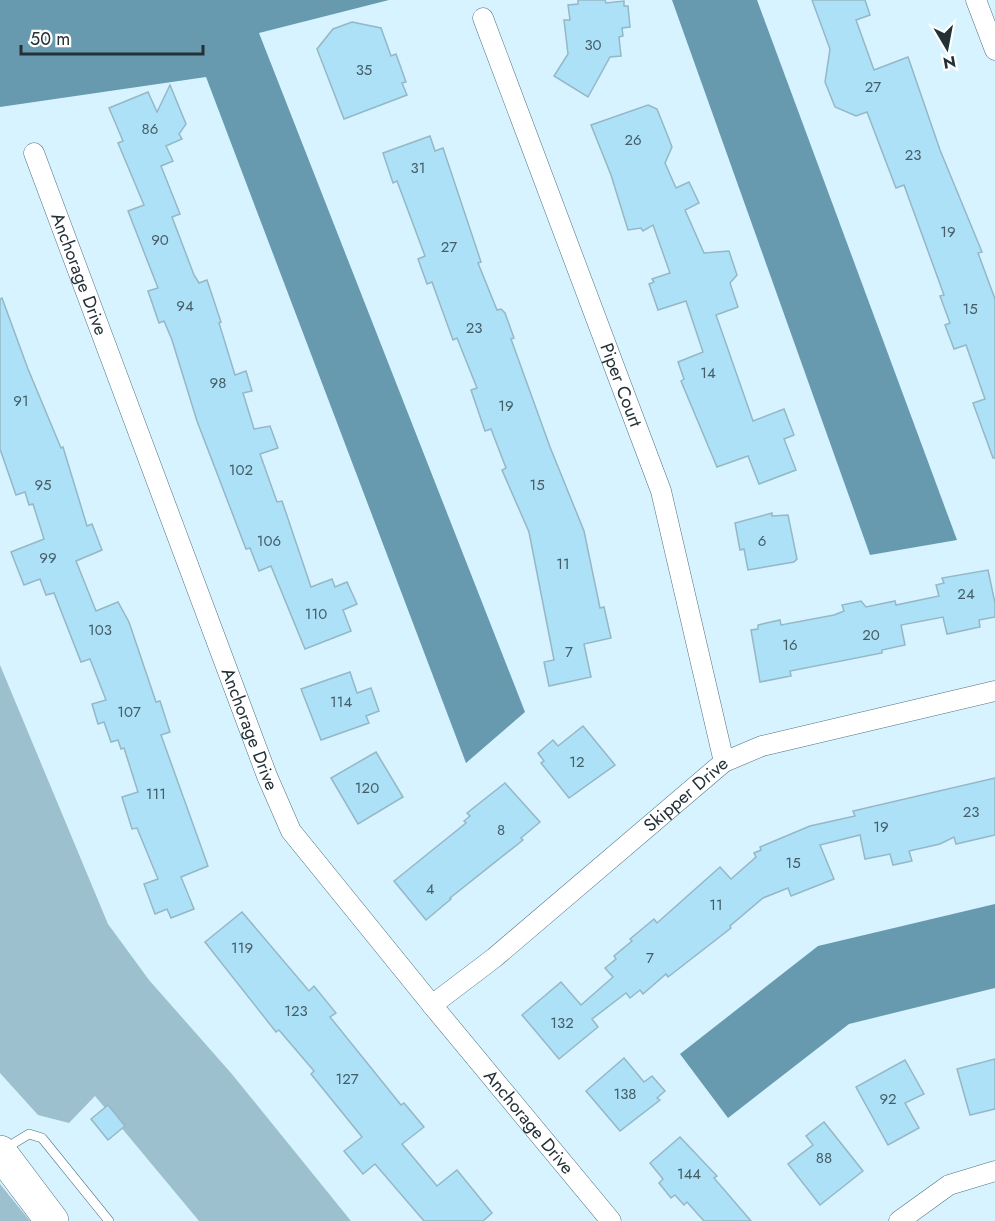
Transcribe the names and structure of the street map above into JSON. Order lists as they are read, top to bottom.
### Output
{
  "streets": {
    "street": ["Anchorage Drive", "Piper Court", "Skipper Drive"]
  },
  "crossings": [
    ["Anchorage Drive", "Skipper Drive"],
    ["Piper Court", "Skipper Drive"]
  ],
  "house_numbers": [
    "30",
    "35",
    "27",
    "86",
    "26",
    "23",
    "31",
    "19",
    "90",
    "27",
    "94",
    "15",
    "23",
    "14",
    "98",
    "91",
    "19",
    "102",
    "95",
    "15",
    "106",
    "6",
    "99",
    "11",
    "24",
    "110",
    "103",
    "20",
    "16",
    "7",
    "114",
    "107",
    "12",
    "120",
    "111",
    "23",
    "19",
    "8",
    "15",
    "4",
    "11",
    "119",
    "7",
    "123",
    "132",
    "127",
    "138",
    "92",
    "88",
    "144"
  ],
  "scale_bar": "50 m",
  "north": "bottom"
}
